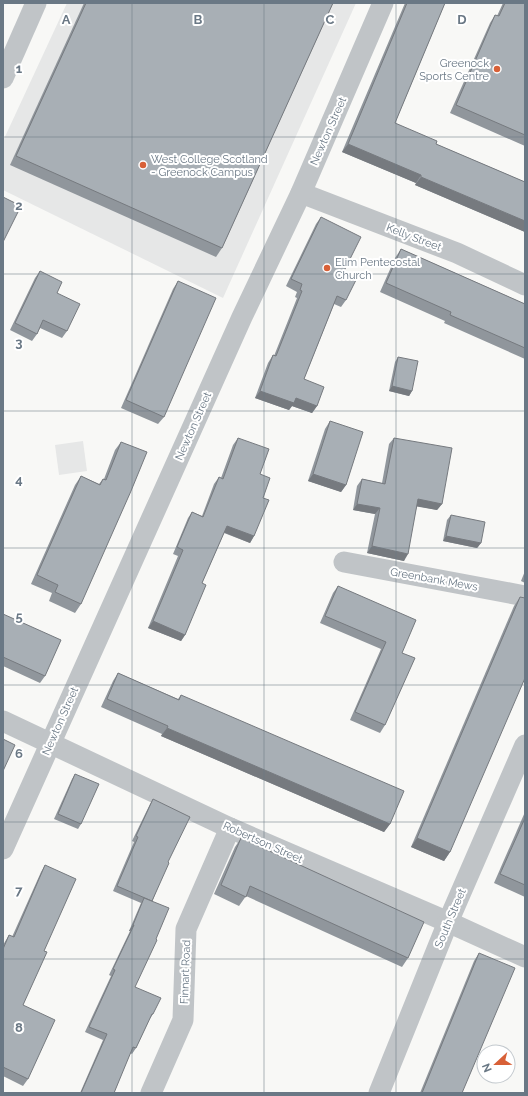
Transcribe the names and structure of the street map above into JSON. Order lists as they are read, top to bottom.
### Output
{
  "streets": {
    "street": [
      "Newton Street",
      "Kelly Street",
      "Greenbank Mews",
      "Robertson Street",
      "South Street",
      "Finnart Road"
    ]
  },
  "crossings": [
    ["Newton Street", "Kelly Street"],
    ["Newton Street", "Robertson Street"],
    ["Robertson Street", "South Street"],
    ["Robertson Street", "Finnart Road"]
  ],
  "places": ["Greenock Sports Centre", "West College Scotland - Greenock Campus", "Elim Pentecostal Church"],
  "north": "left",
  "grid": {
    "columns": [
      "A",
      "B",
      "C",
      "D"
    ],
    "rows": [
      "1",
      "2",
      "3",
      "4",
      "5",
      "6",
      "7",
      "8"
    ]
  }
}
